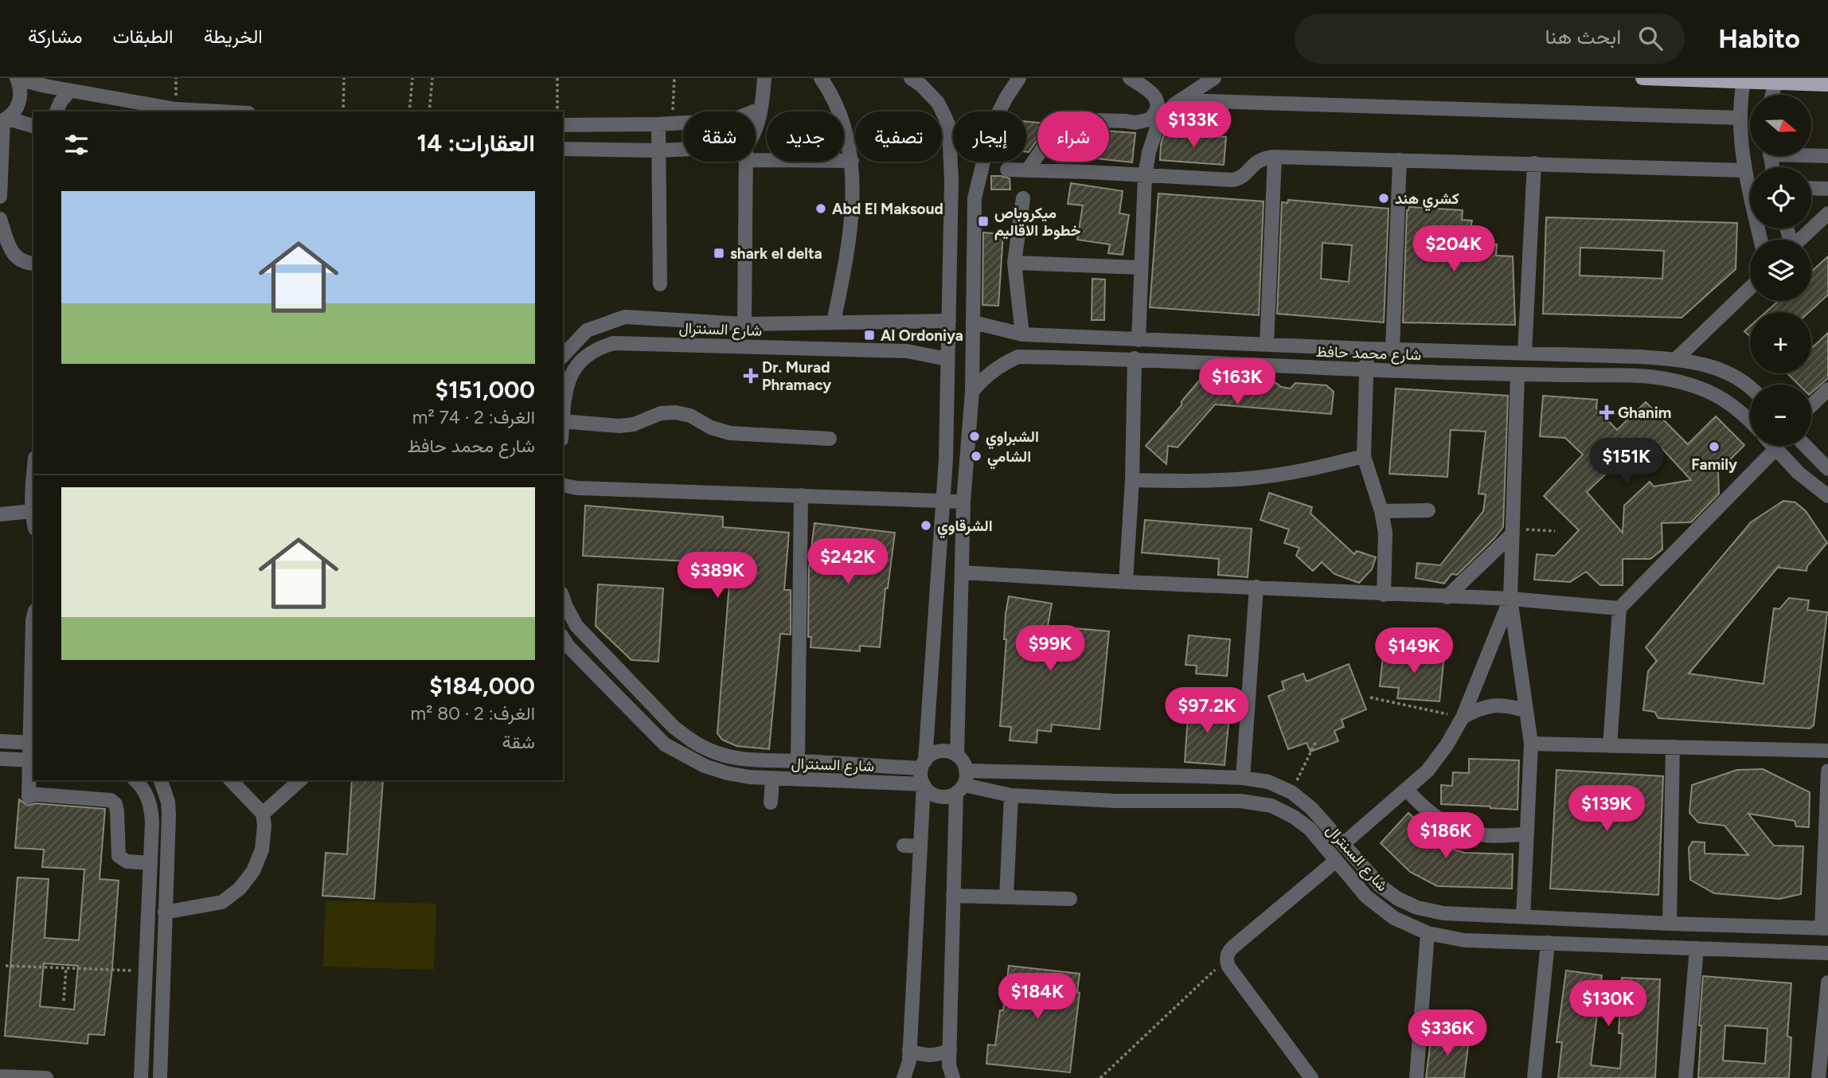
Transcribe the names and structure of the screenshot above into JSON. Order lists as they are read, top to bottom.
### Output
{
  "streets": {
    "street": ["شارع السنترال", "شارع محمد حافظ"]
  },
  "places": {
    "other": [
      "كشري هند",
      "Abd El Maksoud",
      "الشبراوي",
      "Family",
      "الشامي",
      "الشرقاوي"
    ],
    "transit": ["ميكروباص خطوط الاقاليم", "shark el delta", "Al Ordoniya"],
    "health": ["Dr. Murad Phramacy", "Ghanim"]
  },
  "north": "right",
  "page": {
    "header": "Habito",
    "search": "ابحث هنا",
    "nav": ["الخريطة", "الطبقات", "مشاركة"],
    "map_buttons": ["+", "−"],
    "price": [
      "$133K",
      "$204K",
      "$163K",
      "$151K",
      "$242K",
      "$389K",
      "$99K",
      "$149K",
      "$97.2K",
      "$139K",
      "$186K",
      "$184K",
      "$130K",
      "$336K"
    ],
    "chip": [
      "شراء",
      "إيجار",
      "تصفية",
      "جديد",
      "شقة"
    ],
    "heading": "العقارات: 14",
    "list": [
      {
        "name": "$151,000",
        "note": "الغرف: 2 · 74 m² · شارع محمد حافظ"
      },
      {
        "name": "$184,000",
        "note": "الغرف: 2 · 80 m² · شقة"
      }
    ]
  }
}
